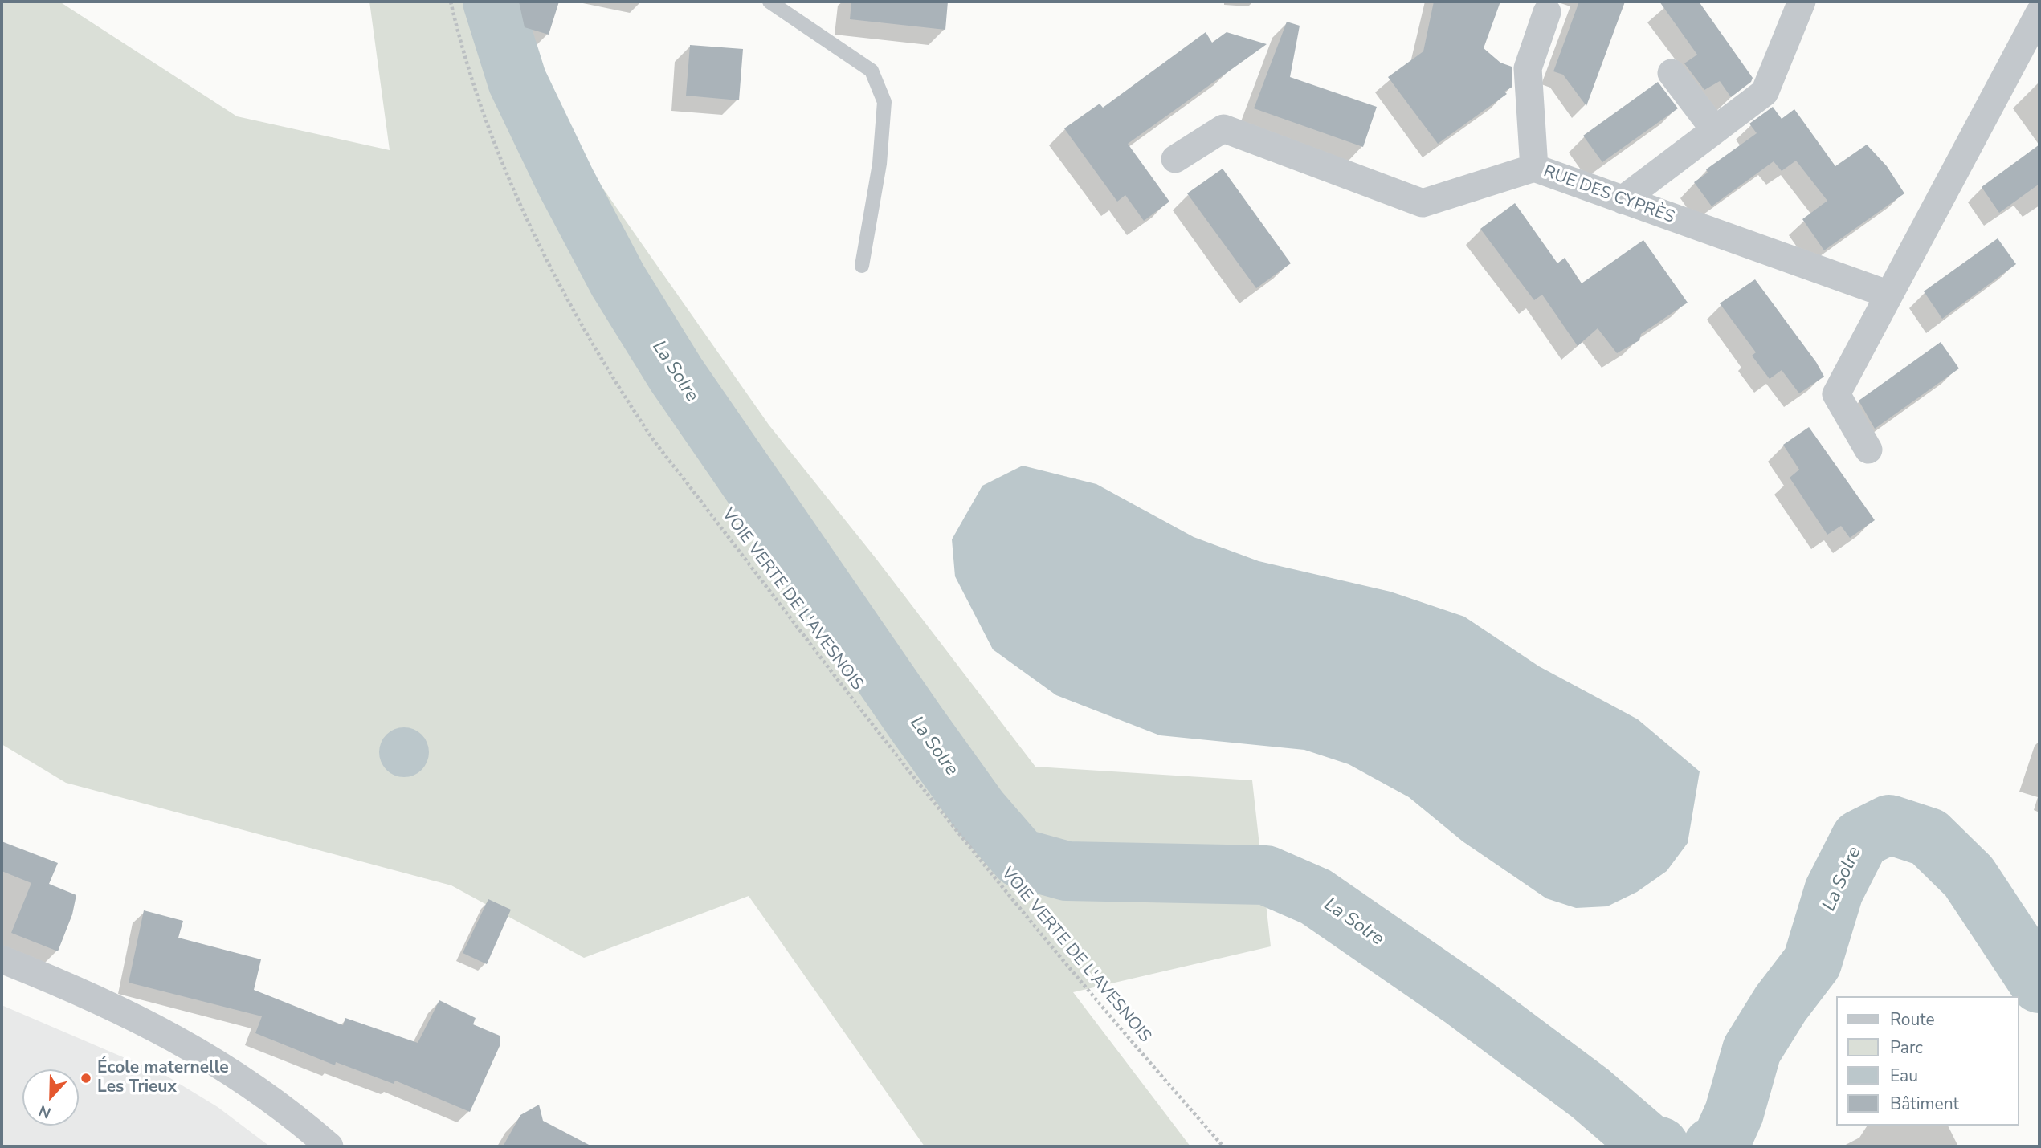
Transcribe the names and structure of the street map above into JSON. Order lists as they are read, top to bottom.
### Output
{
  "streets": {
    "street": ["RUE DES CYPRÈS"],
    "path": ["VOIE VERTE DE L'AVESNOIS"]
  },
  "water": ["La Solre"],
  "places": ["École maternelle Les Trieux"],
  "legend": [
    "Route",
    "Parc",
    "Eau",
    "Bâtiment"
  ],
  "north": "bottom"
}
